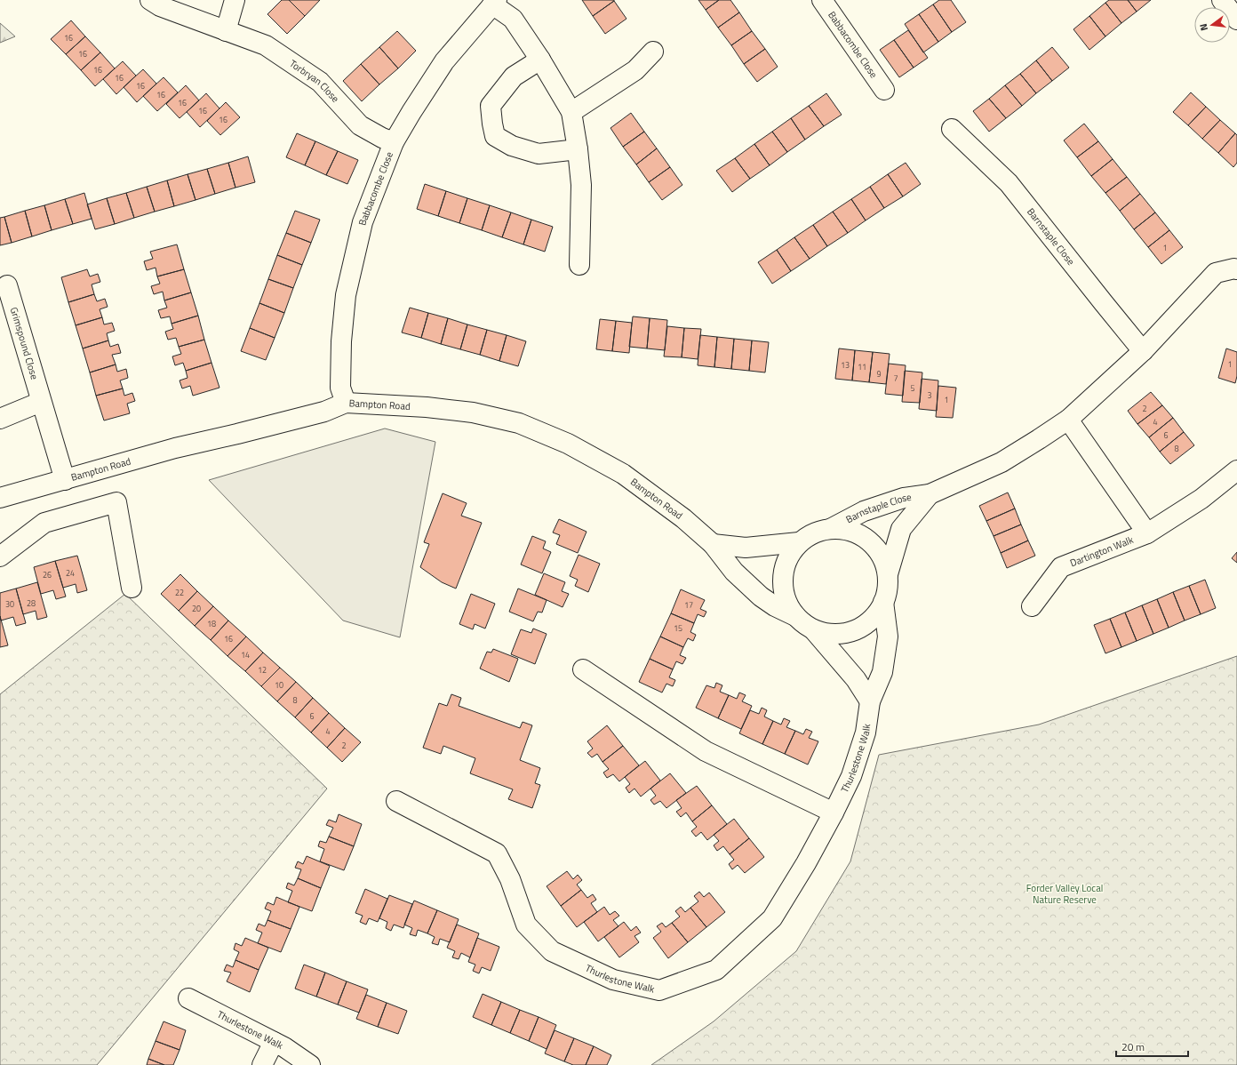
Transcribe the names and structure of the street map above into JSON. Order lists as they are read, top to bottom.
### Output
{
  "streets": {
    "street": [
      "Babbacombe Close",
      "Torbryan Close",
      "Barnstaple Close",
      "Grimspound Close",
      "Bampton Road",
      "Dartington Walk",
      "Thurlestone Walk"
    ]
  },
  "crossings": [
    ["Babbacombe Close", "Torbryan Close"],
    ["Babbacombe Close", "Bampton Road"],
    ["Barnstaple Close", "Bampton Road"],
    ["Barnstaple Close", "Thurlestone Walk"],
    ["Grimspound Close", "Bampton Road"],
    ["Bampton Road", "Thurlestone Walk"]
  ],
  "parks": ["Forder Valley Local Nature Reserve"],
  "house_numbers": [
    "16",
    "16",
    "16",
    "16",
    "16",
    "16",
    "16",
    "16",
    "16",
    "1",
    "1",
    "13",
    "11",
    "9",
    "7",
    "5",
    "3",
    "1",
    "2",
    "4",
    "6",
    "8",
    "24",
    "26",
    "22",
    "28",
    "30",
    "17",
    "20",
    "18",
    "15",
    "16",
    "14",
    "12",
    "10",
    "8",
    "6",
    "4",
    "2"
  ],
  "scale_bar": "20 m",
  "north": "left"
}
